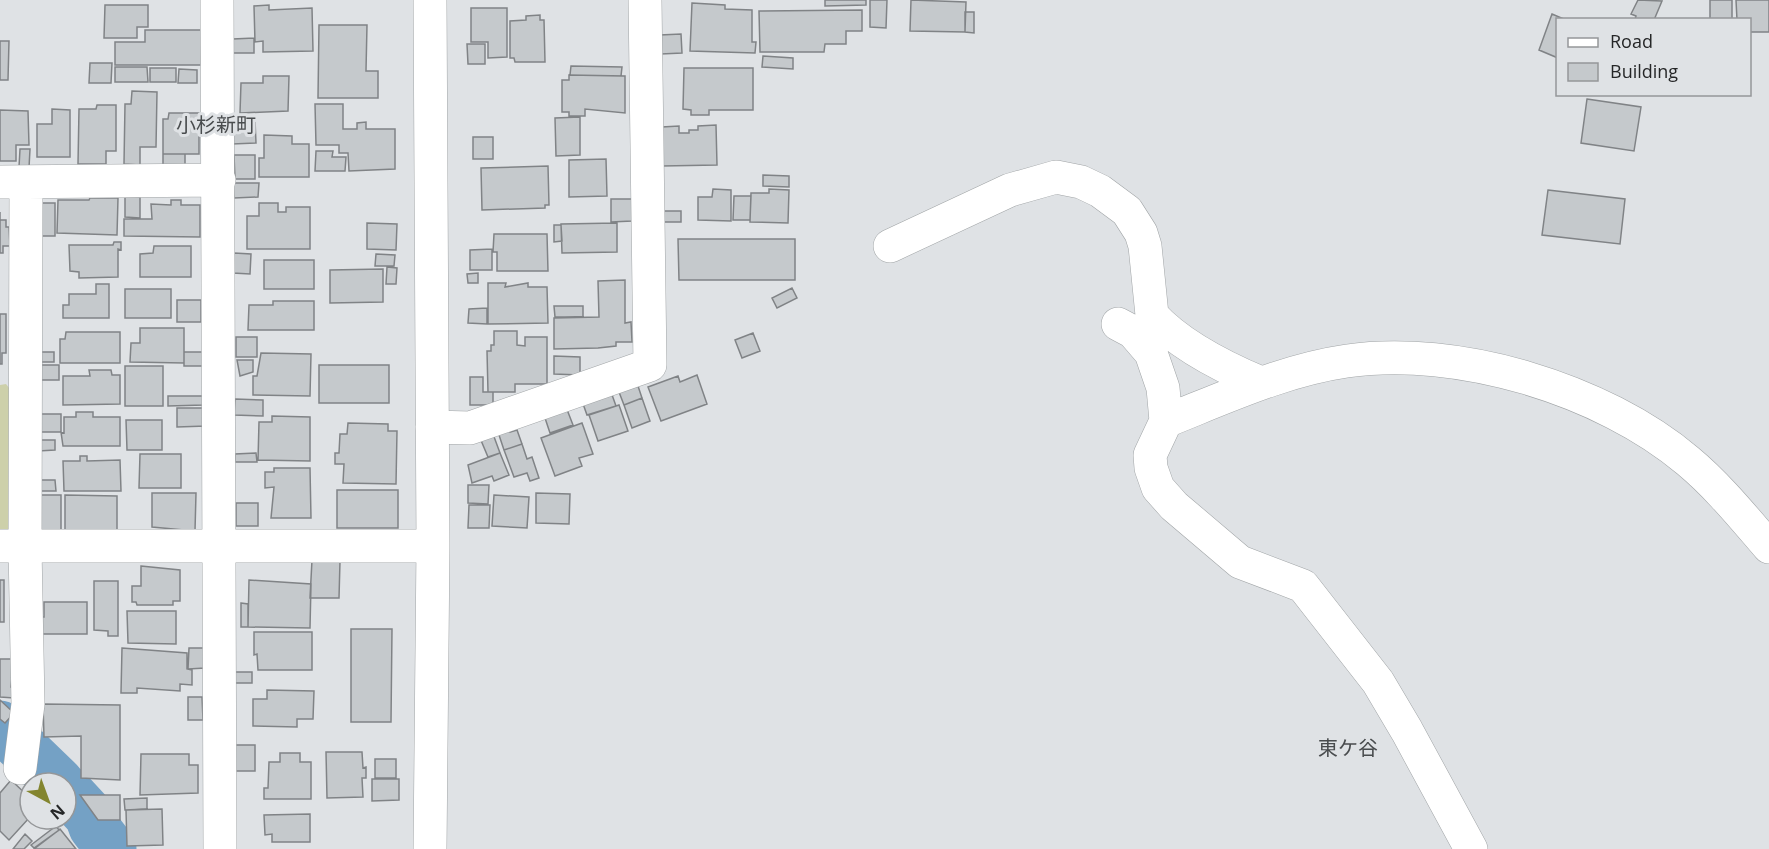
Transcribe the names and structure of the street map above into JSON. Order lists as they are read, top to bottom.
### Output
{
  "districts": ["小杉新町", "東ケ谷"],
  "legend": ["Road", "Building"],
  "north": "bottom right"
}
